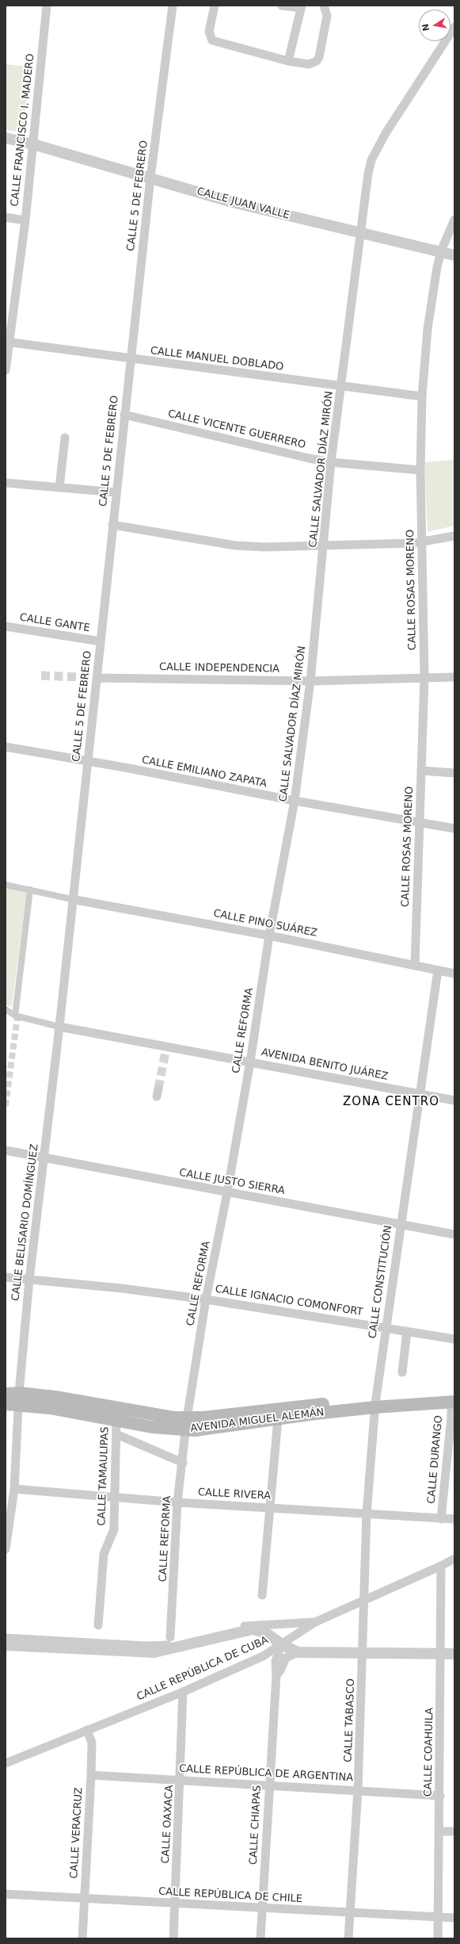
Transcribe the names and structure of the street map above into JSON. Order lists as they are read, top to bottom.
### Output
{
  "streets": {
    "main road": ["AVENIDA MIGUEL ALEMÁN"],
    "street": [
      "CALLE FRANCISCO I. MADERO",
      "CALLE 5 DE FEBRERO",
      "CALLE JUAN VALLE",
      "CALLE MANUEL DOBLADO",
      "CALLE VICENTE GUERRERO",
      "CALLE SALVADOR DÍAZ MIRÓN",
      "CALLE ROSAS MORENO",
      "CALLE GANTE",
      "CALLE INDEPENDENCIA",
      "CALLE EMILIANO ZAPATA",
      "CALLE PINO SUÁREZ",
      "CALLE REFORMA",
      "AVENIDA BENITO JUÁREZ",
      "CALLE JUSTO SIERRA",
      "CALLE BELISARIO DOMÍNGUEZ",
      "CALLE CONSTITUCIÓN",
      "CALLE IGNACIO COMONFORT",
      "CALLE DURANGO",
      "CALLE TAMAULIPAS",
      "CALLE RIVERA",
      "CALLE REPÚBLICA DE CUBA",
      "CALLE TABASCO",
      "CALLE COAHUILA",
      "CALLE REPÚBLICA DE ARGENTINA",
      "CALLE OAXACA",
      "CALLE CHIAPAS",
      "CALLE VERACRUZ",
      "CALLE REPÚBLICA DE CHILE"
    ]
  },
  "crossings": [
    ["CALLE FRANCISCO I. MADERO", "CALLE JUAN VALLE"],
    ["CALLE FRANCISCO I. MADERO", "CALLE MANUEL DOBLADO"],
    ["CALLE 5 DE FEBRERO", "CALLE JUAN VALLE"],
    ["CALLE 5 DE FEBRERO", "CALLE MANUEL DOBLADO"],
    ["CALLE 5 DE FEBRERO", "CALLE VICENTE GUERRERO"],
    ["CALLE 5 DE FEBRERO", "CALLE GANTE"],
    ["CALLE 5 DE FEBRERO", "CALLE INDEPENDENCIA"],
    ["CALLE 5 DE FEBRERO", "CALLE EMILIANO ZAPATA"],
    ["CALLE 5 DE FEBRERO", "CALLE PINO SUÁREZ"],
    ["CALLE 5 DE FEBRERO", "CALLE BELISARIO DOMÍNGUEZ"],
    ["CALLE JUAN VALLE", "CALLE SALVADOR DÍAZ MIRÓN"],
    ["CALLE JUAN VALLE", "CALLE ROSAS MORENO"],
    ["CALLE MANUEL DOBLADO", "CALLE SALVADOR DÍAZ MIRÓN"],
    ["CALLE MANUEL DOBLADO", "CALLE ROSAS MORENO"],
    ["CALLE VICENTE GUERRERO", "CALLE SALVADOR DÍAZ MIRÓN"],
    ["CALLE VICENTE GUERRERO", "CALLE ROSAS MORENO"],
    ["CALLE SALVADOR DÍAZ MIRÓN", "CALLE INDEPENDENCIA"],
    ["CALLE SALVADOR DÍAZ MIRÓN", "CALLE EMILIANO ZAPATA"],
    ["CALLE SALVADOR DÍAZ MIRÓN", "CALLE PINO SUÁREZ"],
    ["CALLE SALVADOR DÍAZ MIRÓN", "CALLE REFORMA"],
    ["CALLE ROSAS MORENO", "CALLE INDEPENDENCIA"],
    ["CALLE ROSAS MORENO", "CALLE EMILIANO ZAPATA"],
    ["CALLE ROSAS MORENO", "CALLE PINO SUÁREZ"],
    ["CALLE PINO SUÁREZ", "CALLE REFORMA"],
    ["CALLE PINO SUÁREZ", "CALLE BELISARIO DOMÍNGUEZ"],
    ["CALLE PINO SUÁREZ", "CALLE CONSTITUCIÓN"],
    ["CALLE REFORMA", "AVENIDA BENITO JUÁREZ"],
    ["CALLE REFORMA", "CALLE JUSTO SIERRA"],
    ["CALLE REFORMA", "CALLE IGNACIO COMONFORT"],
    ["CALLE REFORMA", "AVENIDA MIGUEL ALEMÁN"],
    ["CALLE REFORMA", "CALLE RIVERA"],
    ["AVENIDA BENITO JUÁREZ", "CALLE BELISARIO DOMÍNGUEZ"],
    ["AVENIDA BENITO JUÁREZ", "CALLE CONSTITUCIÓN"],
    ["CALLE JUSTO SIERRA", "CALLE BELISARIO DOMÍNGUEZ"],
    ["CALLE JUSTO SIERRA", "CALLE CONSTITUCIÓN"],
    ["CALLE BELISARIO DOMÍNGUEZ", "CALLE IGNACIO COMONFORT"],
    ["CALLE BELISARIO DOMÍNGUEZ", "AVENIDA MIGUEL ALEMÁN"],
    ["CALLE BELISARIO DOMÍNGUEZ", "CALLE RIVERA"],
    ["CALLE CONSTITUCIÓN", "CALLE IGNACIO COMONFORT"],
    ["CALLE CONSTITUCIÓN", "AVENIDA MIGUEL ALEMÁN"],
    ["CALLE CONSTITUCIÓN", "CALLE RIVERA"],
    ["CALLE CONSTITUCIÓN", "CALLE REPÚBLICA DE CUBA"],
    ["CALLE CONSTITUCIÓN", "CALLE TABASCO"],
    ["AVENIDA MIGUEL ALEMÁN", "CALLE DURANGO"],
    ["AVENIDA MIGUEL ALEMÁN", "CALLE TAMAULIPAS"],
    ["CALLE DURANGO", "CALLE RIVERA"],
    ["CALLE TAMAULIPAS", "CALLE RIVERA"],
    ["CALLE REPÚBLICA DE CUBA", "CALLE TABASCO"],
    ["CALLE REPÚBLICA DE CUBA", "CALLE COAHUILA"],
    ["CALLE REPÚBLICA DE CUBA", "CALLE OAXACA"],
    ["CALLE REPÚBLICA DE CUBA", "CALLE CHIAPAS"],
    ["CALLE REPÚBLICA DE CUBA", "CALLE VERACRUZ"],
    ["CALLE TABASCO", "CALLE REPÚBLICA DE ARGENTINA"],
    ["CALLE TABASCO", "CALLE REPÚBLICA DE CHILE"],
    ["CALLE COAHUILA", "CALLE REPÚBLICA DE ARGENTINA"],
    ["CALLE COAHUILA", "CALLE REPÚBLICA DE CHILE"],
    ["CALLE REPÚBLICA DE ARGENTINA", "CALLE OAXACA"],
    ["CALLE REPÚBLICA DE ARGENTINA", "CALLE CHIAPAS"],
    ["CALLE REPÚBLICA DE ARGENTINA", "CALLE VERACRUZ"],
    ["CALLE OAXACA", "CALLE REPÚBLICA DE CHILE"],
    ["CALLE CHIAPAS", "CALLE REPÚBLICA DE CHILE"],
    ["CALLE VERACRUZ", "CALLE REPÚBLICA DE CHILE"]
  ],
  "districts": ["ZONA CENTRO"],
  "north": "left"
}
